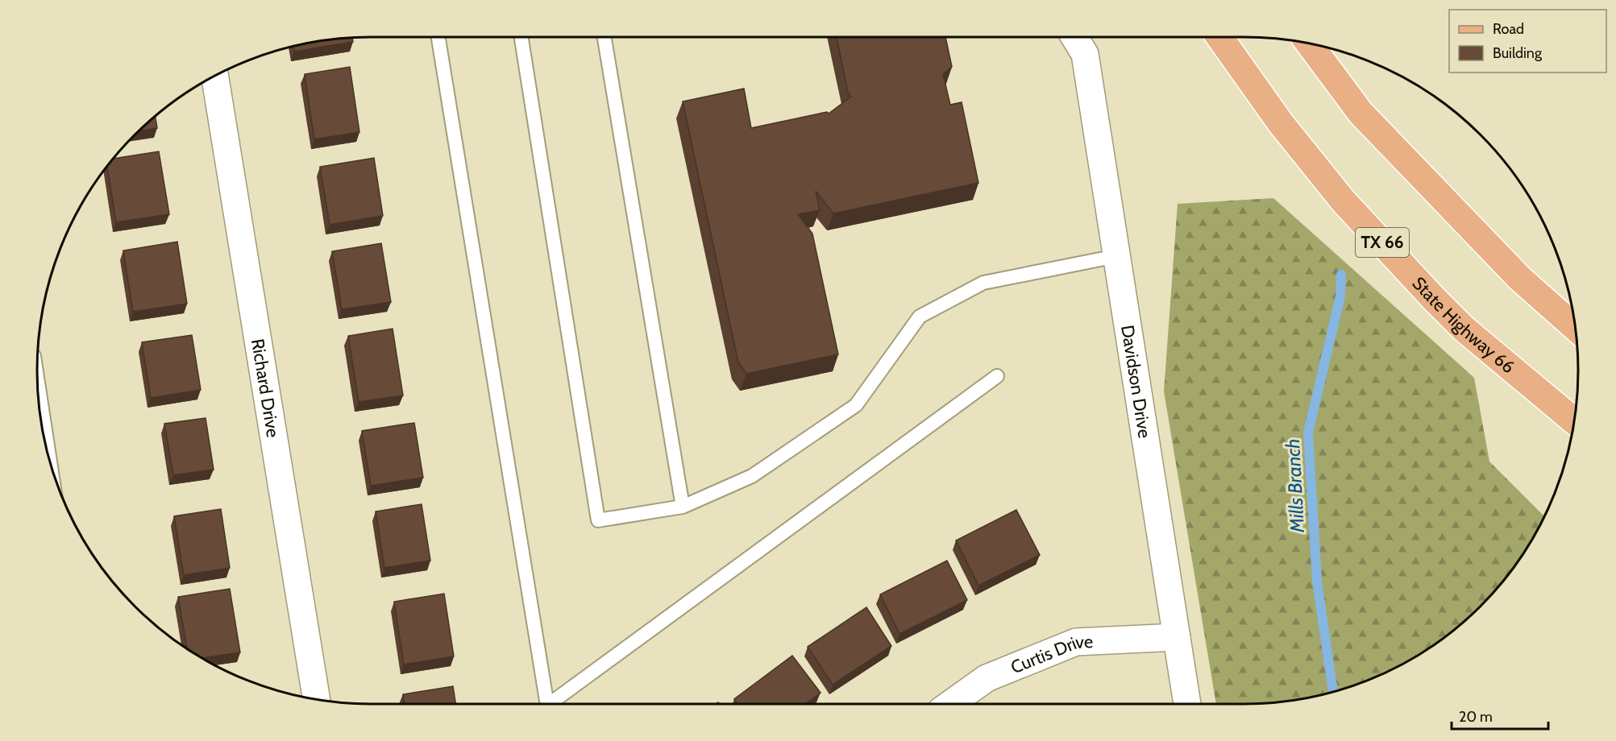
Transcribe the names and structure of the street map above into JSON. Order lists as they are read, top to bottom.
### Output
{
  "streets": {
    "main road": ["TX 66", "State Highway 66"],
    "street": ["Davidson Drive", "Richard Drive", "Curtis Drive"]
  },
  "crossings": [
    ["Davidson Drive", "Curtis Drive"]
  ],
  "water": ["Mills Branch"],
  "legend": ["Road", "Building"],
  "scale_bar": "20 m"
}
